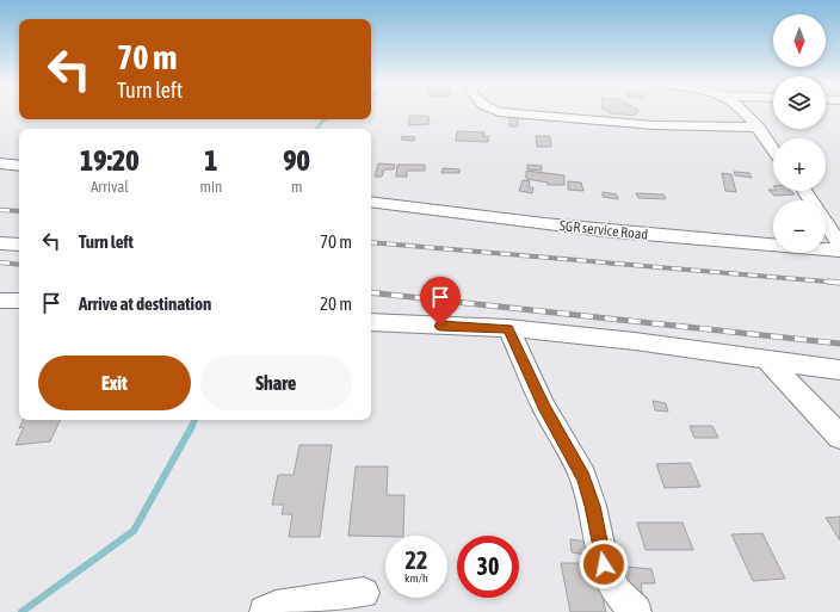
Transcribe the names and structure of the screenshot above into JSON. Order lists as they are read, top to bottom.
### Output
{
  "streets": {
    "street": ["SGR service Road"]
  },
  "north": "bottom",
  "page": {
    "map_buttons": ["+", "−"],
    "turn": ["70 m", "Turn left"],
    "eta": [
      "19:20",
      "Arrival",
      "1",
      "min",
      "90",
      "m"
    ],
    "list": [
      {
        "name": "Turn left",
        "value": "70 m"
      },
      {
        "name": "Arrive at destination",
        "value": "20 m"
      }
    ],
    "buttons": ["Exit", "Share"],
    "speed": "22 km/h",
    "limit": "30"
  }
}
